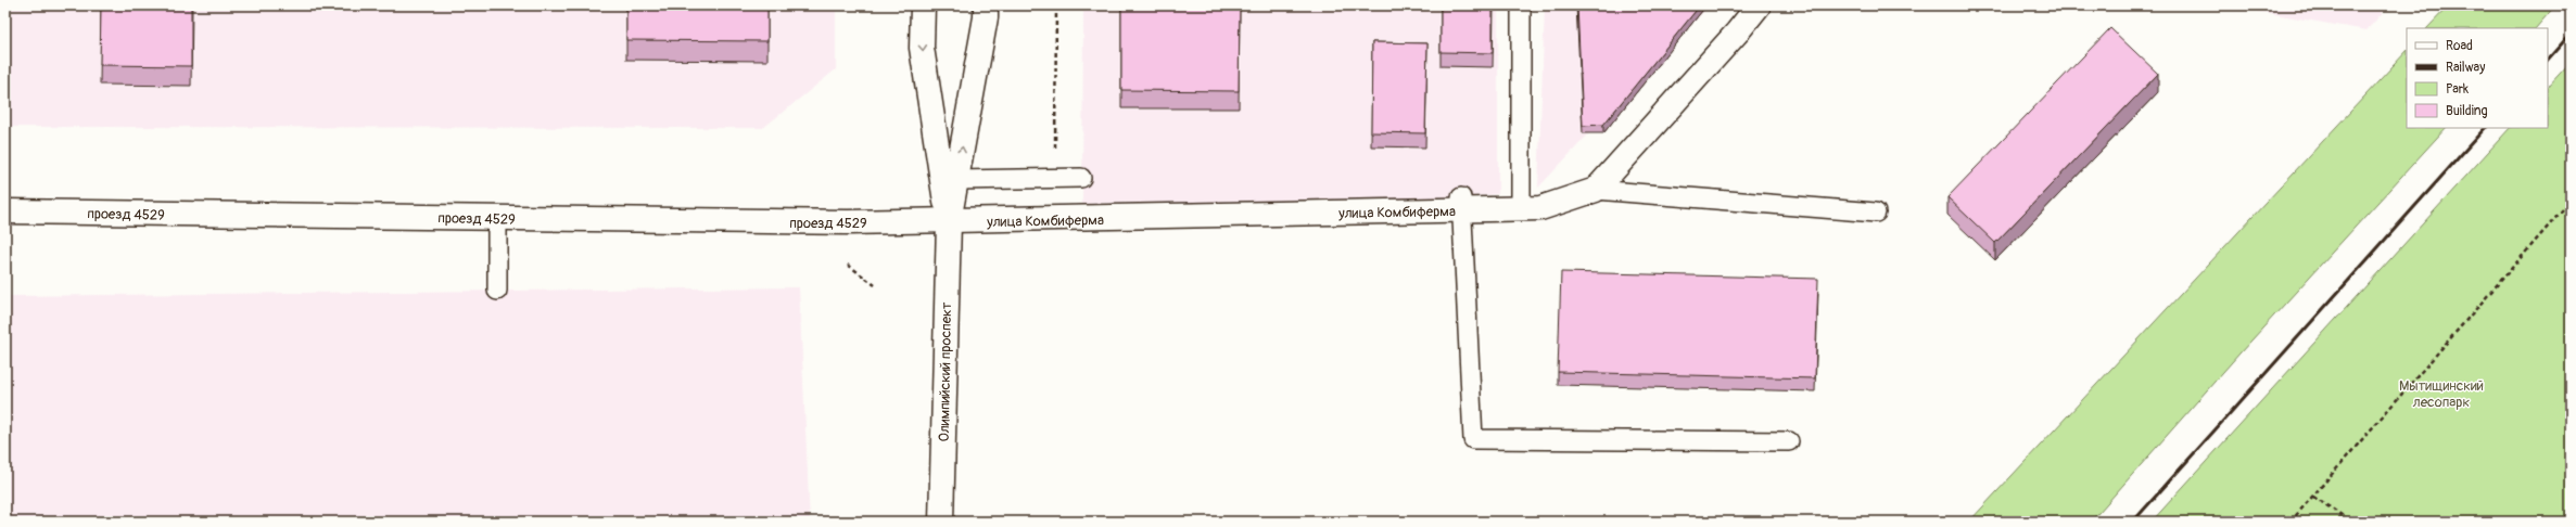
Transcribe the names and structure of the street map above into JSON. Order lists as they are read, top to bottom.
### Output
{
  "streets": {
    "street": ["улица Комбиферма", "проезд 4529", "Олимпийский проспект"]
  },
  "crossings": [
    ["улица Комбиферма", "проезд 4529"],
    ["улица Комбиферма", "Олимпийский проспект"],
    ["проезд 4529", "Олимпийский проспект"]
  ],
  "parks": ["Мытищинский лесопарк"],
  "legend": [
    "Road",
    "Railway",
    "Park",
    "Building"
  ]
}
